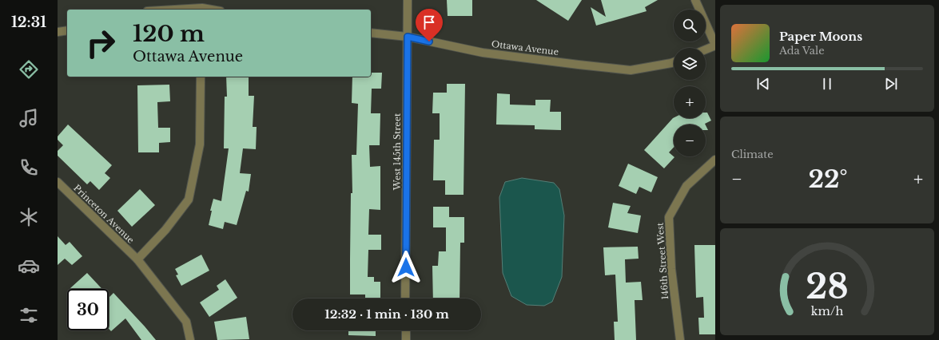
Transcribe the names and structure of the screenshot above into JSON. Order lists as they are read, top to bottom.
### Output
{
  "streets": {
    "street": [
      "Ottawa Avenue",
      "West 145th Street",
      "Princeton Avenue",
      "146th Street West"
    ]
  },
  "crossings": [
    ["Ottawa Avenue", "West 145th Street"]
  ],
  "page": {
    "tabs": "12:31",
    "map_buttons": ["+", "−"],
    "turn": ["120 m", "Ottawa Avenue"],
    "song": ["Paper Moons", "Ada Vale"],
    "tile": "Climate",
    "heat": ["−", "22°", "+"],
    "limit": "30",
    "trip": "12:32 · 1 min · 130 m",
    "gauge": ["28", "km/h"]
  }
}
